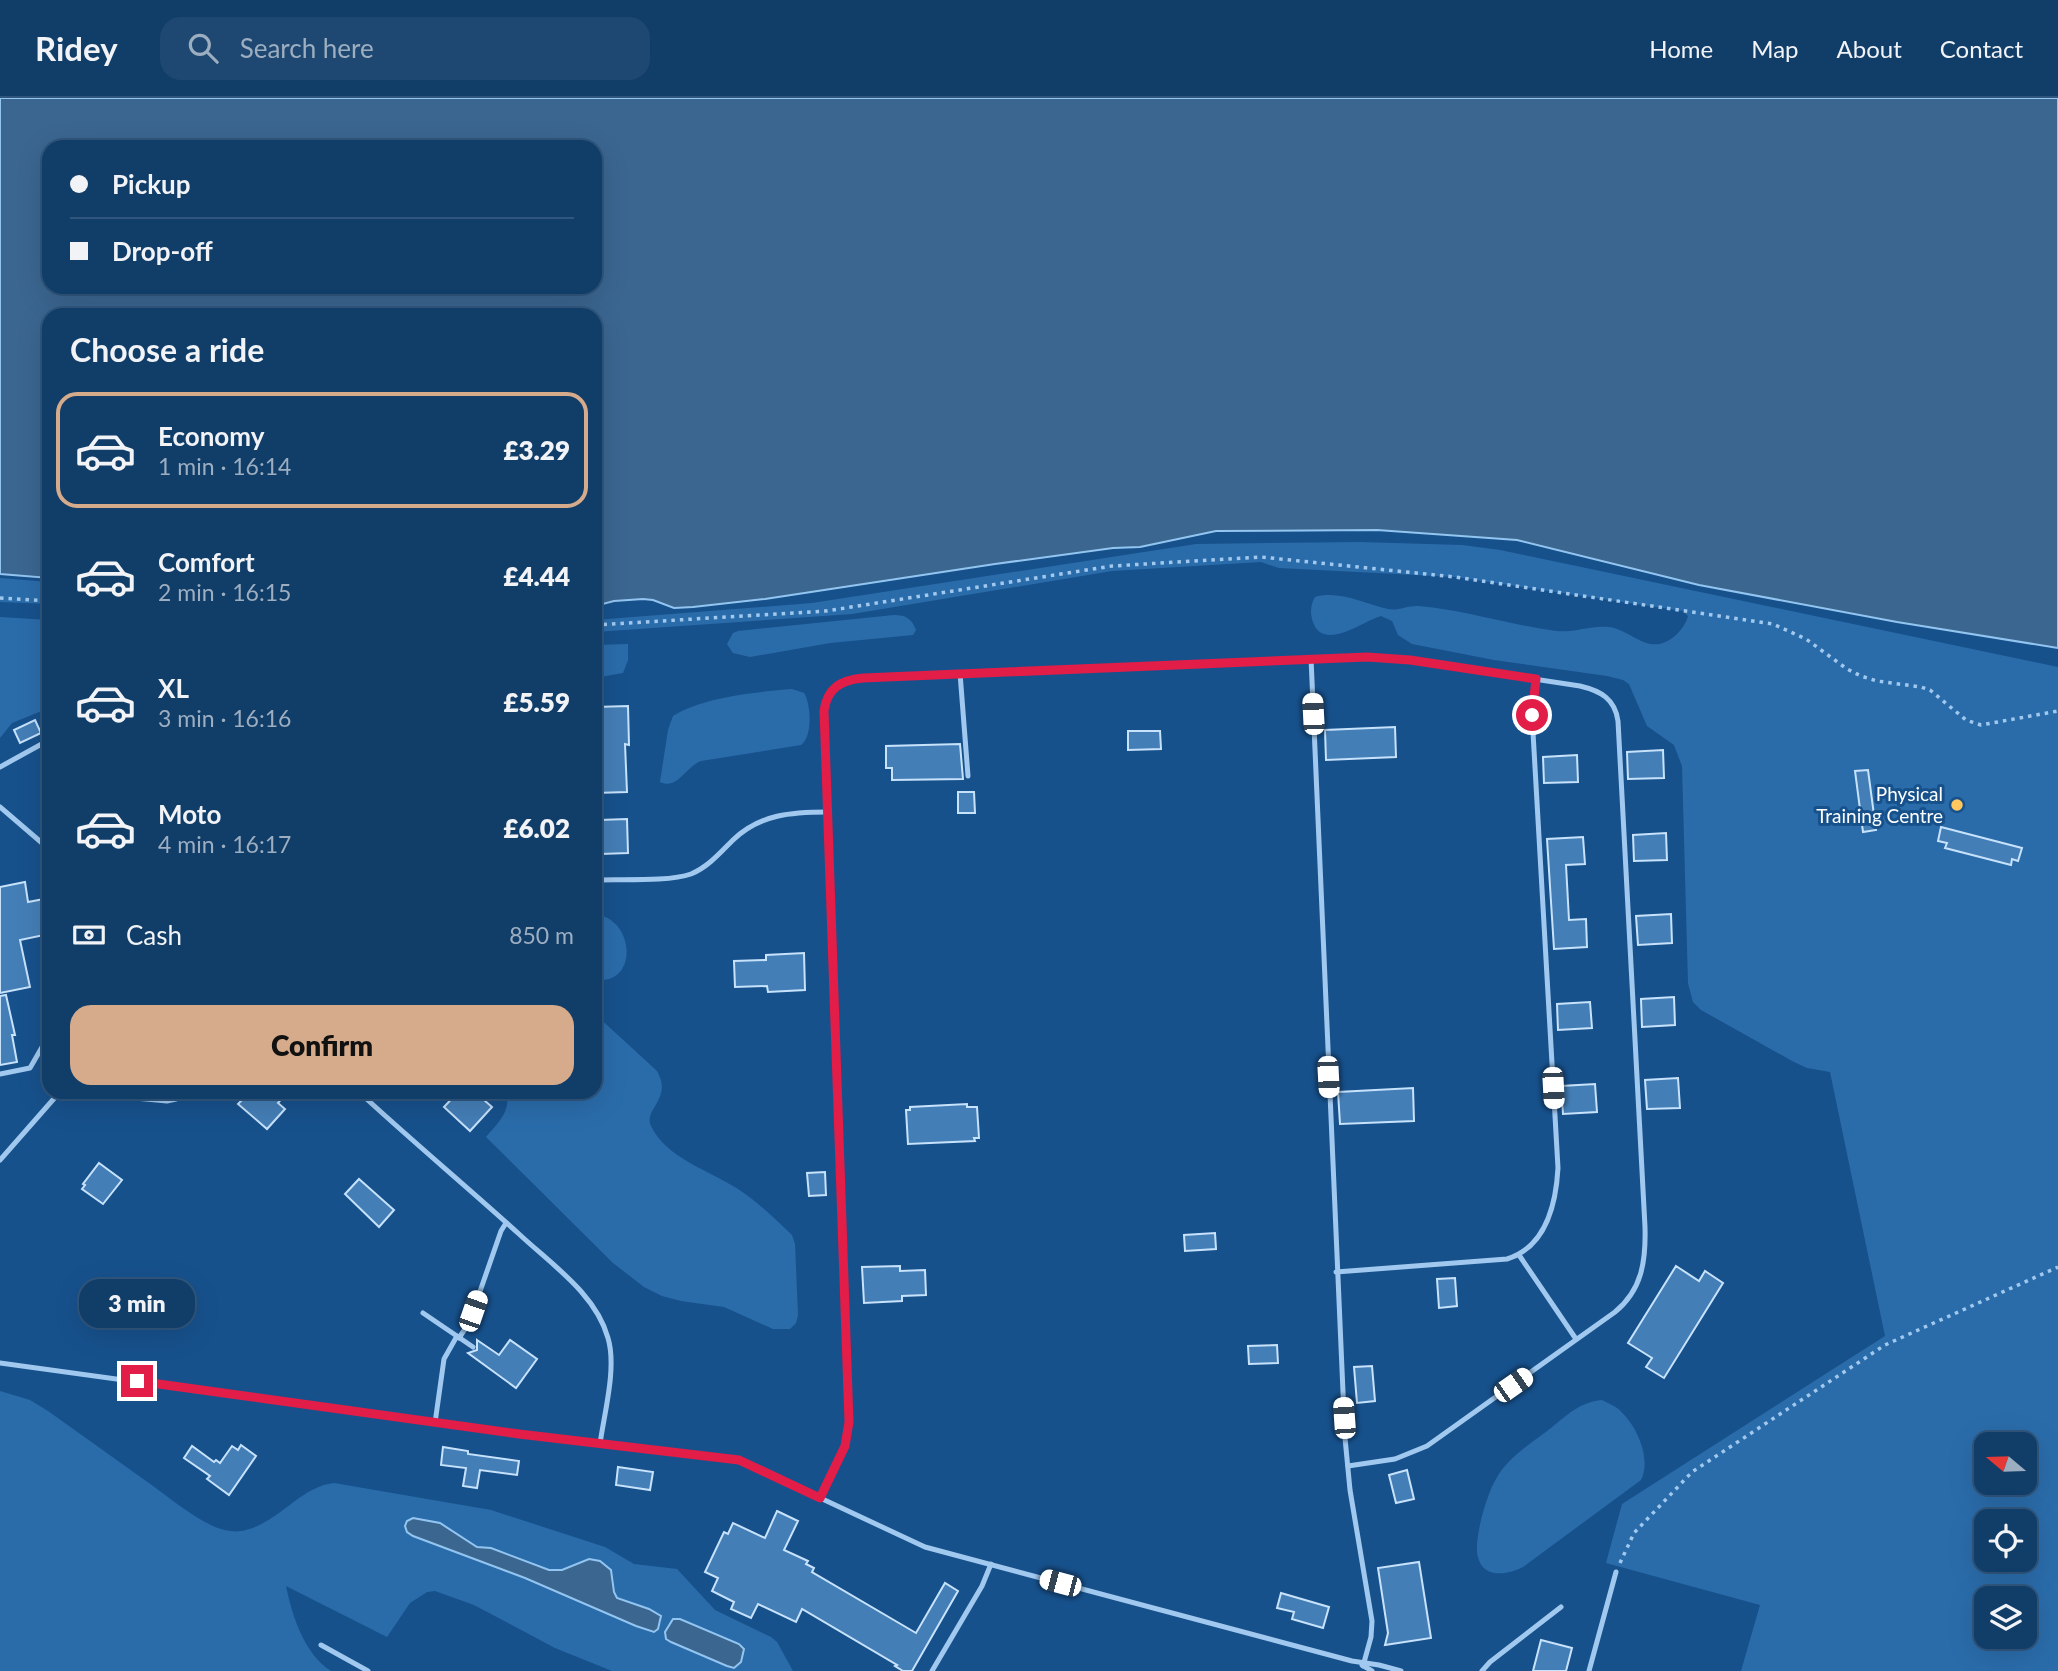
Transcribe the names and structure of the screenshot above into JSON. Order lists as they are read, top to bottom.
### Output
{
  "places": ["Physical Training Centre"],
  "north": "left",
  "page": {
    "header": "Ridey",
    "search": "Search here",
    "nav": [
      "Home",
      "Map",
      "About",
      "Contact"
    ],
    "banner": ["Pickup", "Drop-off"],
    "heading": "Choose a ride",
    "list": [
      {
        "name": "Economy",
        "note": "1 min · 16:14",
        "value": "£3.29"
      },
      {
        "name": "Comfort",
        "note": "2 min · 16:15",
        "value": "£4.44"
      },
      {
        "name": "XL",
        "note": "3 min · 16:16",
        "value": "£5.59"
      },
      {
        "name": "Moto",
        "note": "4 min · 16:17",
        "value": "£6.02"
      }
    ],
    "pay": ["Cash", "850 m"],
    "buttons": "Confirm",
    "bubble": "3 min"
  }
}
